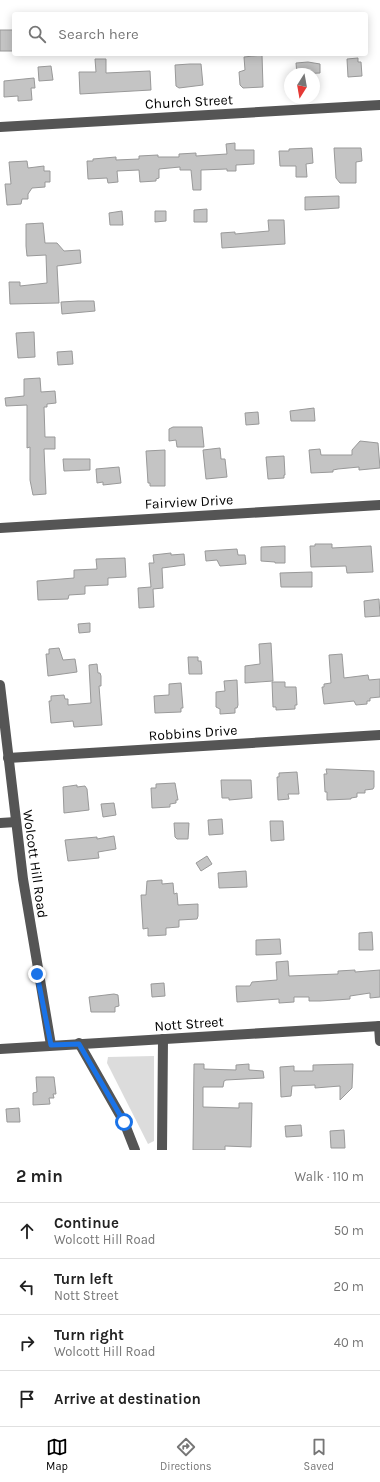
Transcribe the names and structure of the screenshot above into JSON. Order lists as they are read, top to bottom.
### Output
{
  "streets": {
    "street": [
      "Church Street",
      "Fairview Drive",
      "Robbins Drive",
      "Wolcott Hill Road",
      "Nott Street"
    ]
  },
  "crossings": [
    ["Robbins Drive", "Wolcott Hill Road"],
    ["Wolcott Hill Road", "Nott Street"]
  ],
  "north": "bottom",
  "page": {
    "search": "Search here",
    "heading": ["2 min", "Walk · 110 m"],
    "list": [
      ["Continue", "Wolcott Hill Road", "50 m"],
      ["Turn left", "Nott Street", "20 m"],
      ["Turn right", "Wolcott Hill Road", "40 m"],
      "Arrive at destination"
    ],
    "nav": ["Map", "Directions", "Saved"]
  }
}
